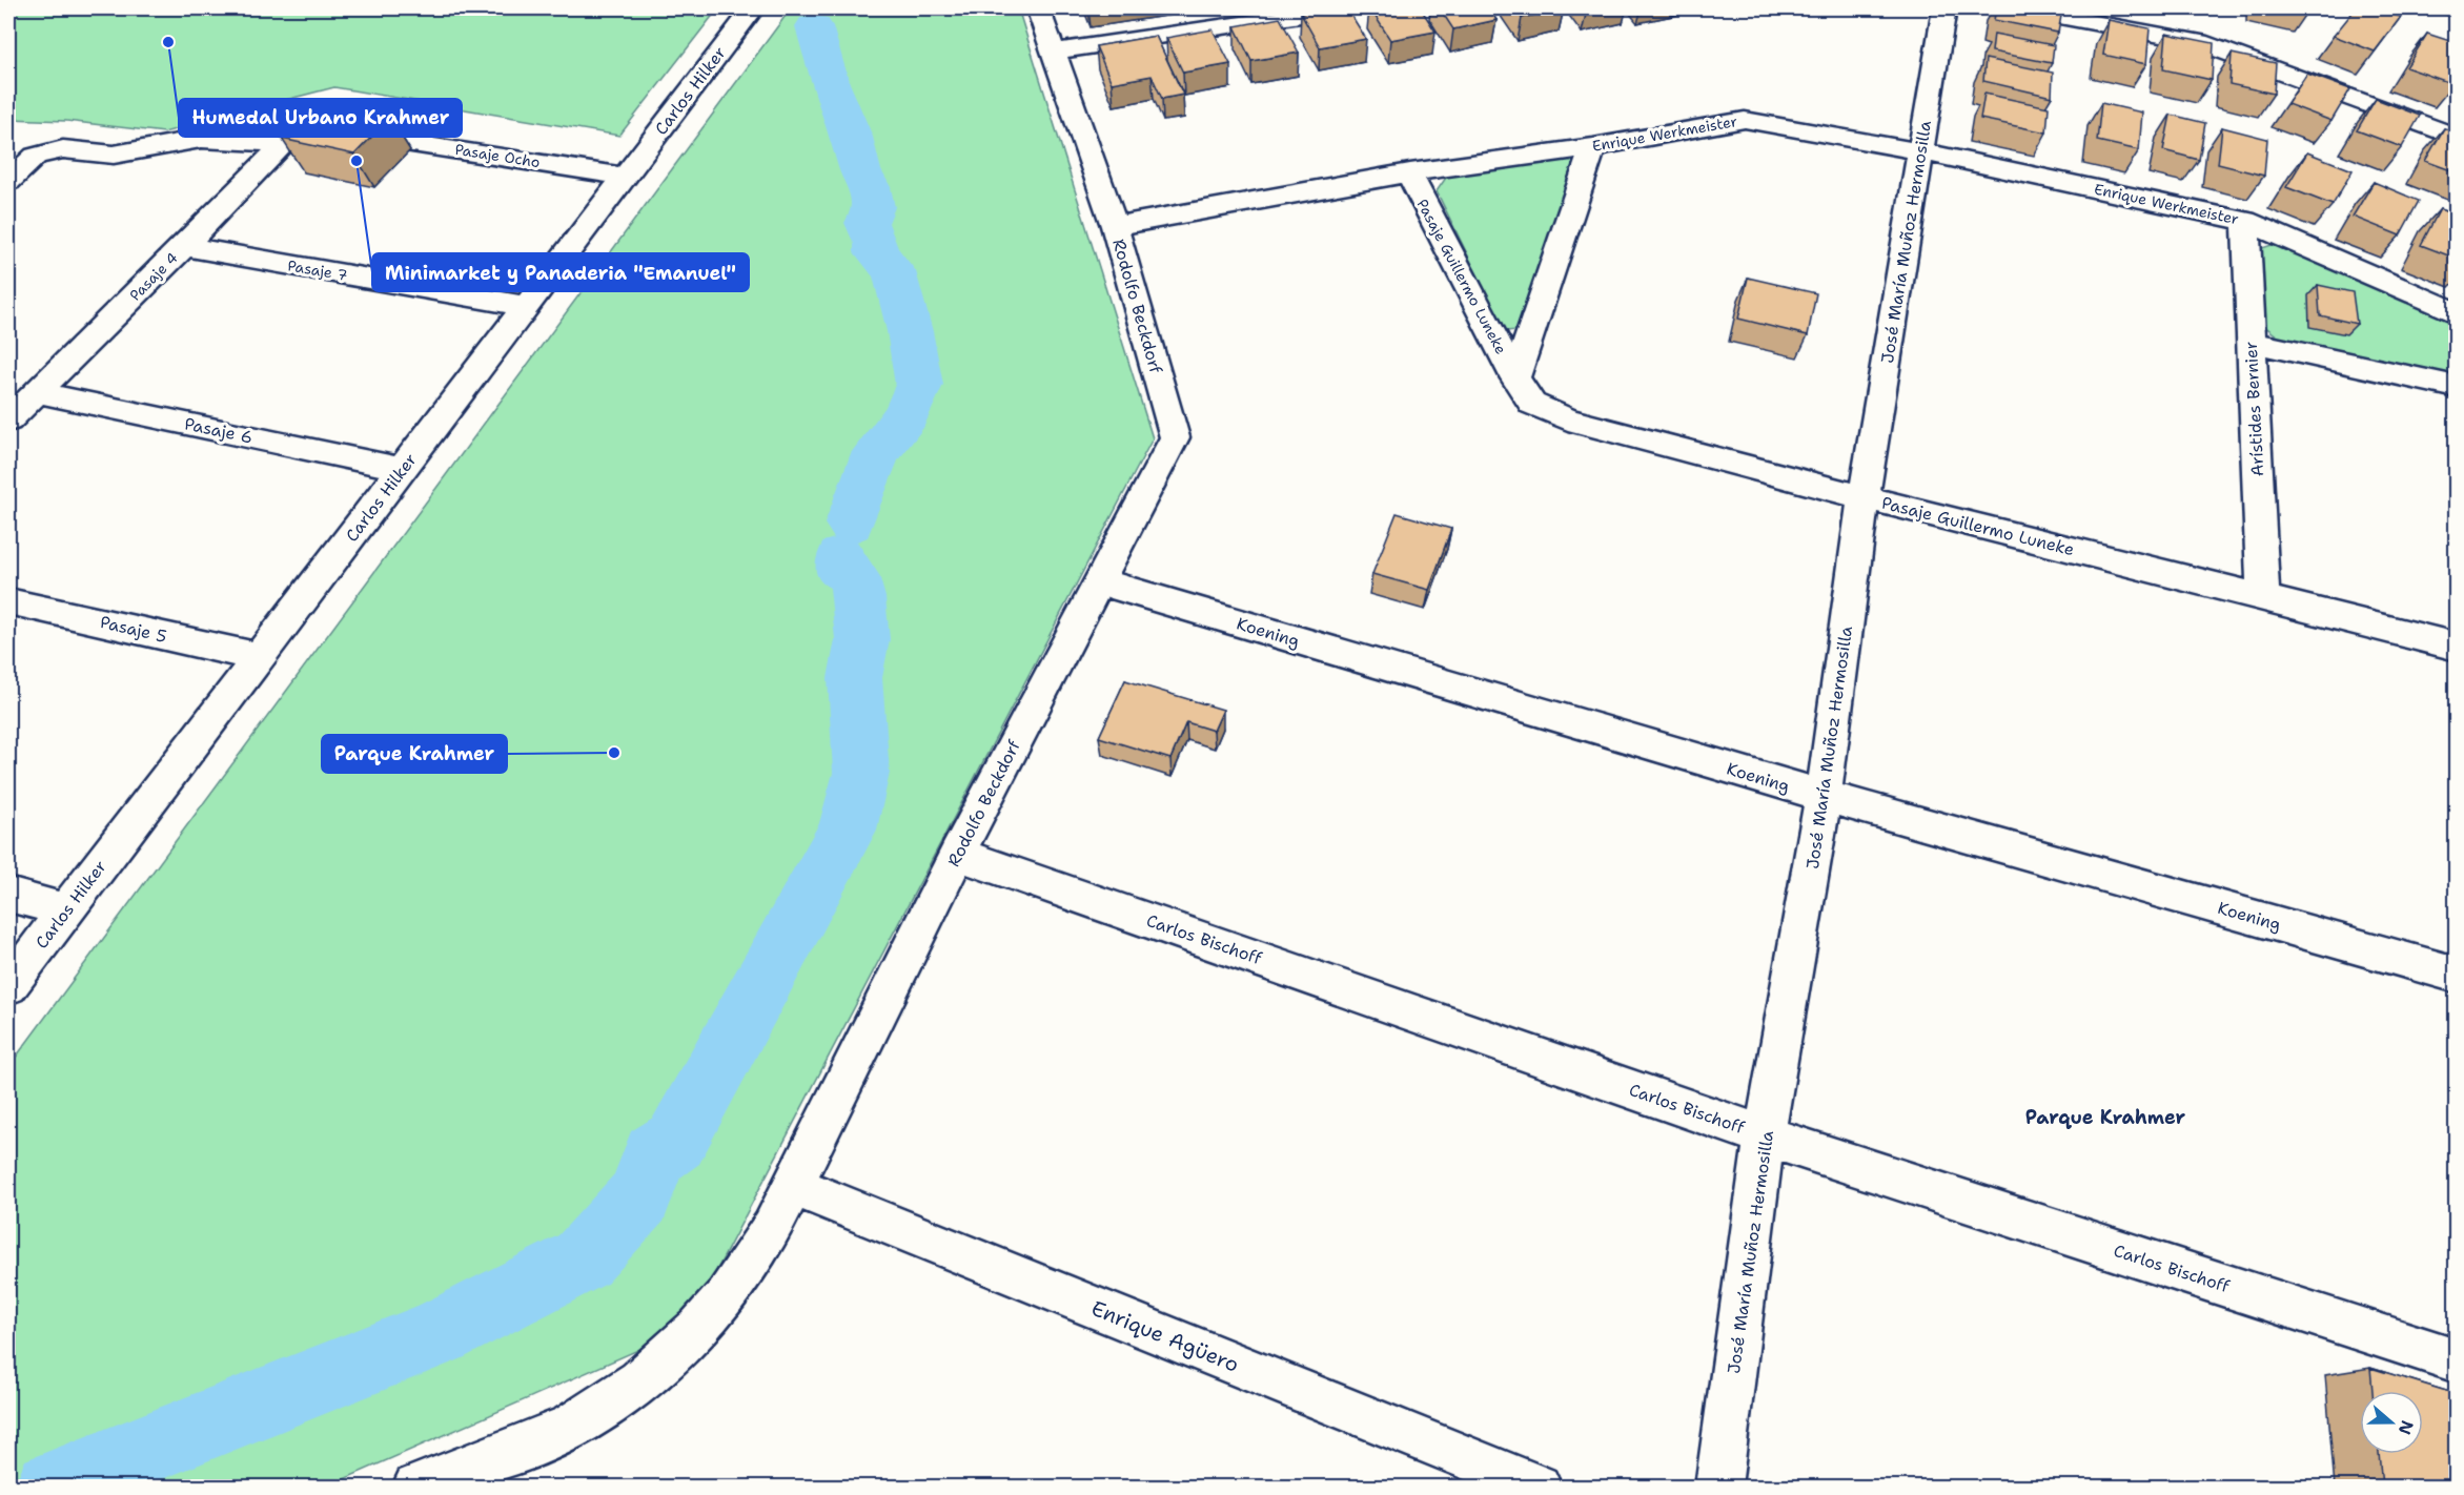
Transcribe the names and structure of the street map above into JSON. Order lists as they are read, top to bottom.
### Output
{
  "streets": {
    "street": [
      "Carlos Hilker",
      "Enrique Werkmeister",
      "Pasaje Ocho",
      "José María Muñoz Hermosilla",
      "Pasaje 7",
      "Pasaje 4",
      "Pasaje Guillermo Luneke",
      "Rodolfo Beckdorf",
      "Arístides Bernier",
      "Pasaje 6",
      "Pasaje 5",
      "Koening",
      "Carlos Bischoff",
      "Enrique Agüero"
    ]
  },
  "crossings": [
    ["Carlos Hilker", "Pasaje Ocho"],
    ["Carlos Hilker", "Pasaje 7"],
    ["Carlos Hilker", "Pasaje 6"],
    ["Carlos Hilker", "Pasaje 5"],
    ["Enrique Werkmeister", "José María Muñoz Hermosilla"],
    ["Enrique Werkmeister", "Pasaje Guillermo Luneke"],
    ["Enrique Werkmeister", "Rodolfo Beckdorf"],
    ["Enrique Werkmeister", "Arístides Bernier"],
    ["Pasaje Ocho", "Pasaje 4"],
    ["José María Muñoz Hermosilla", "Pasaje Guillermo Luneke"],
    ["José María Muñoz Hermosilla", "Koening"],
    ["José María Muñoz Hermosilla", "Carlos Bischoff"],
    ["Pasaje 7", "Pasaje 4"],
    ["Pasaje 4", "Pasaje 6"],
    ["Pasaje Guillermo Luneke", "Arístides Bernier"],
    ["Rodolfo Beckdorf", "Koening"],
    ["Rodolfo Beckdorf", "Carlos Bischoff"],
    ["Rodolfo Beckdorf", "Enrique Agüero"]
  ],
  "districts": ["Parque Krahmer"],
  "places": ["Humedal Urbano Krahmer", "Minimarket y Panaderia \"Emanuel\"", "Parque Krahmer"],
  "north": "right"
}
